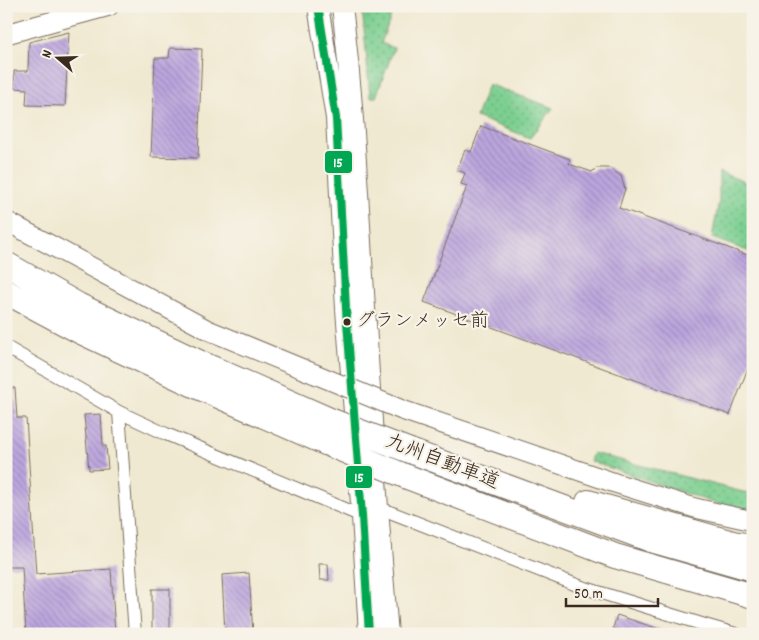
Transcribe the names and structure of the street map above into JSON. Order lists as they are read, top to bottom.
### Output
{
  "streets": {
    "highway": ["九州自動車道"]
  },
  "places": ["グランメッセ前"],
  "lines": ["transit line 15"],
  "scale_bar": "50 m",
  "north": "left"
}
